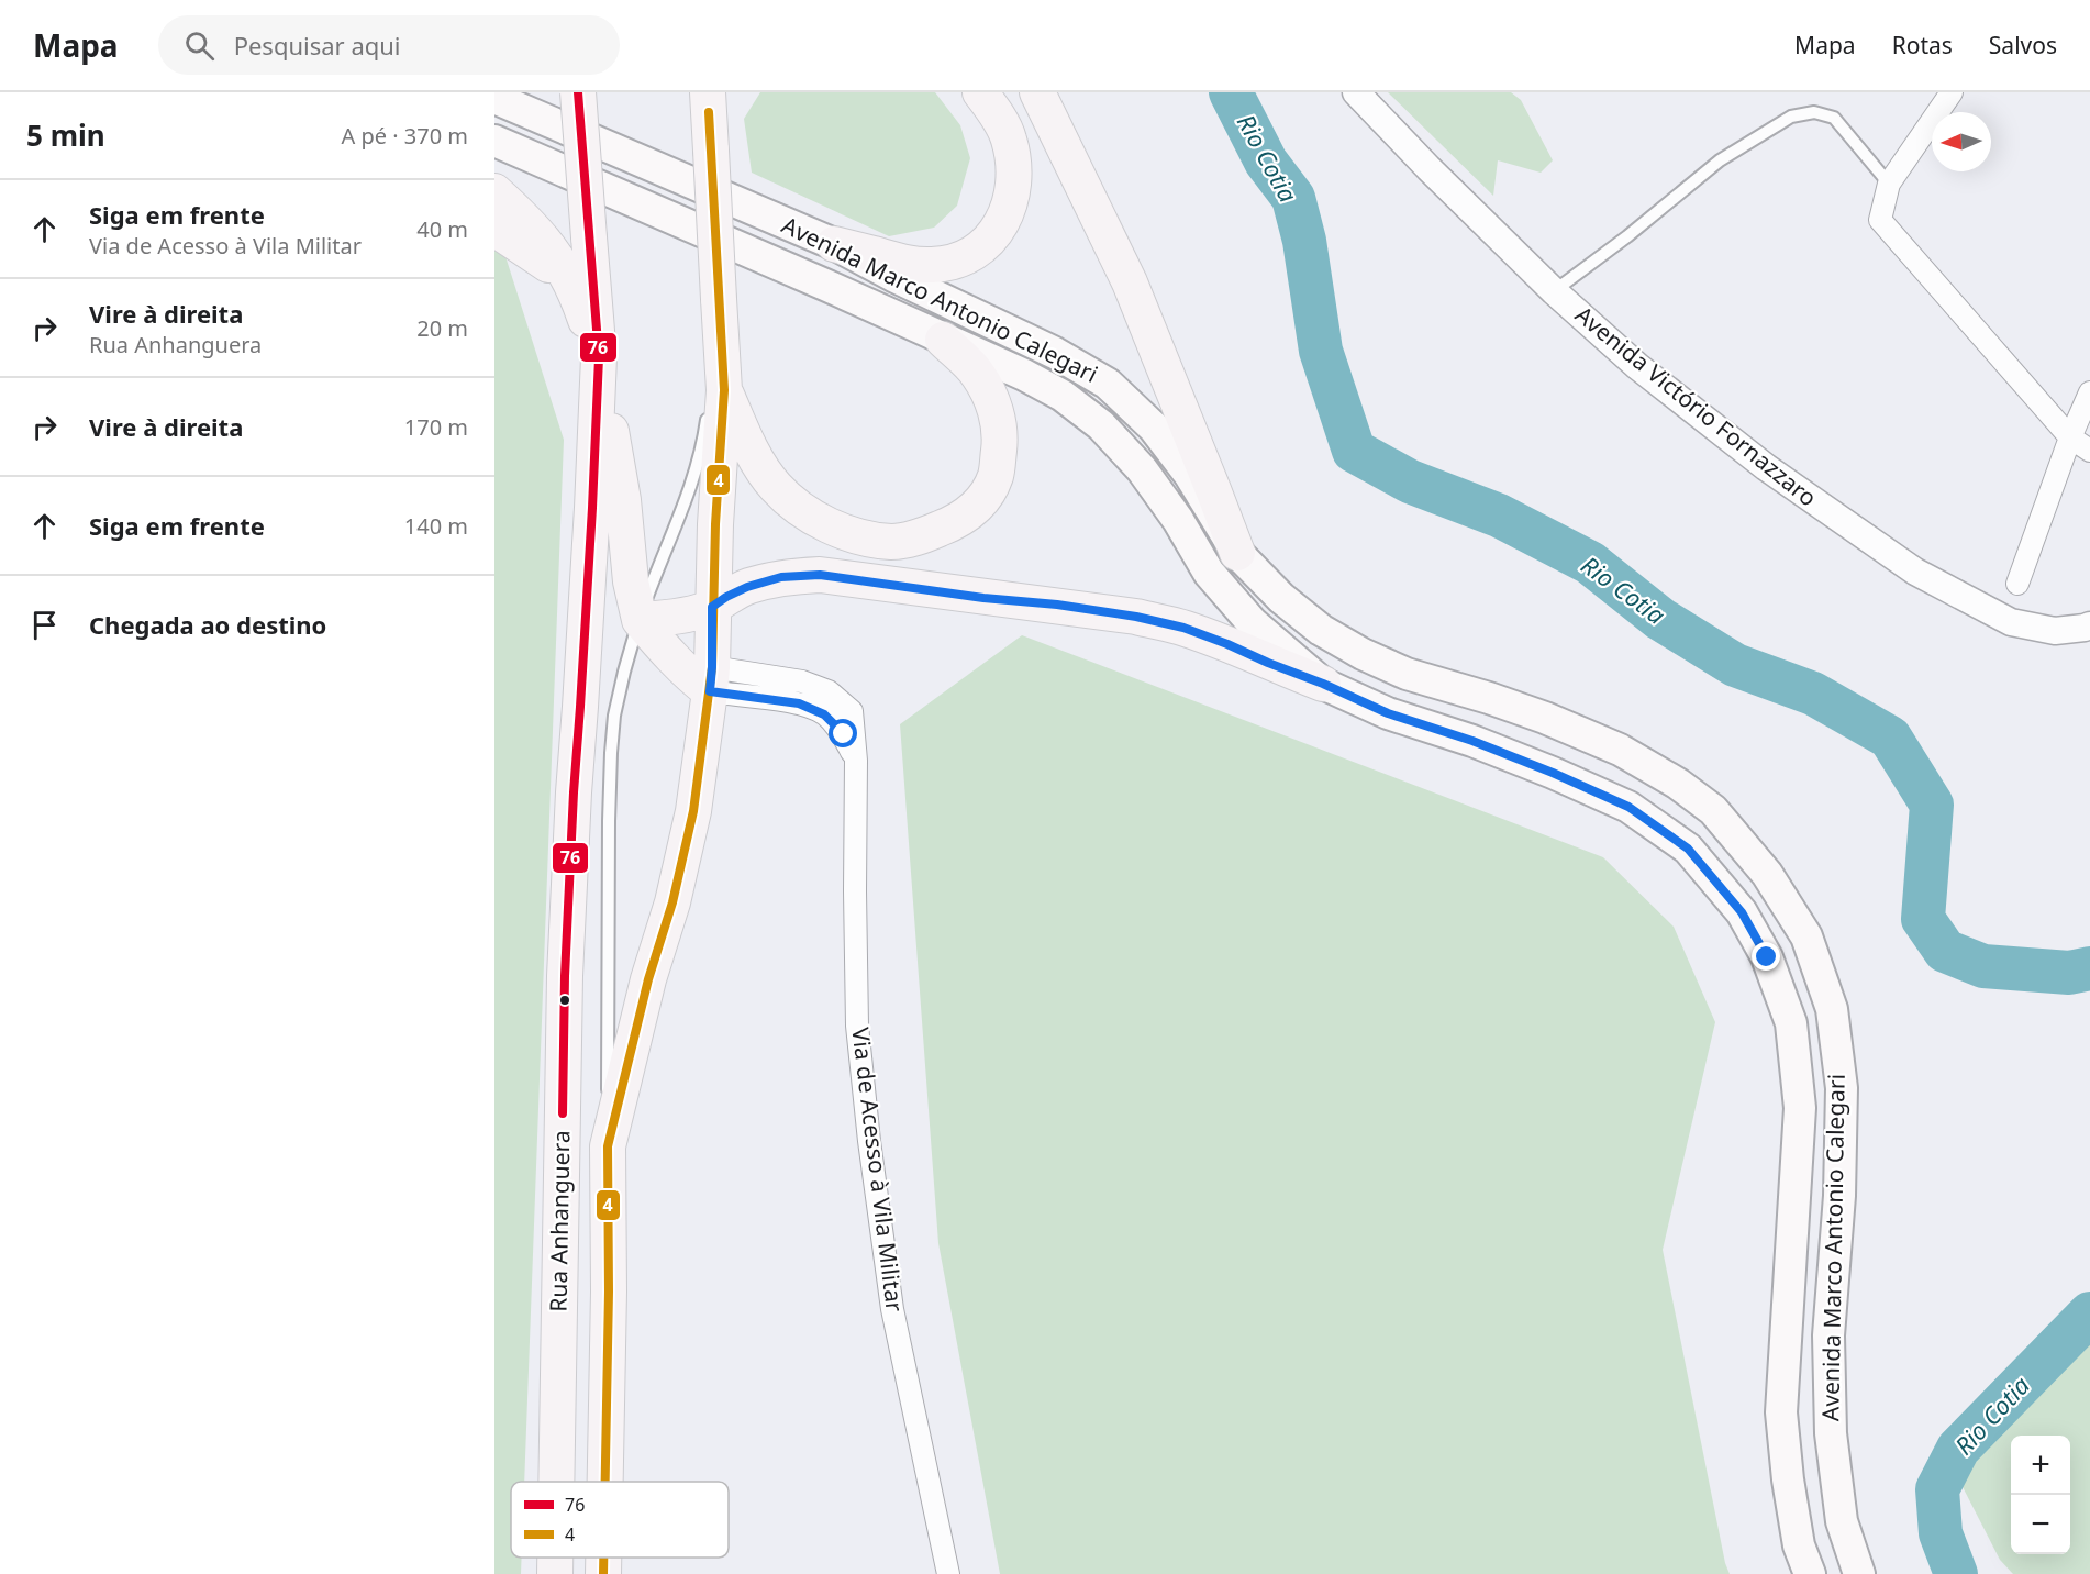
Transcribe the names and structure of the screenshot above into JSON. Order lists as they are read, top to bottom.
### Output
{
  "streets": {
    "main road": ["Avenida Marco Antonio Calegari", "Rua Anhanguera"],
    "street": ["Avenida Victório Fornazzaro", "Via de Acesso à Vila Militar"]
  },
  "crossings": [
    ["Via de Acesso à Vila Militar", "Rua Anhanguera"]
  ],
  "water": ["Rio Cotia"],
  "lines": ["transit line 76", "transit line 4"],
  "legend": ["76", "4"],
  "north": "left",
  "page": {
    "header": "Mapa",
    "search": "Pesquisar aqui",
    "nav": ["Mapa", "Rotas", "Salvos"],
    "heading": ["5 min", "A pé · 370 m"],
    "list": [
      ["Siga em frente", "Via de Acesso à Vila Militar", "40 m"],
      ["Vire à direita", "Rua Anhanguera", "20 m"],
      ["Vire à direita", "170 m"],
      ["Siga em frente", "140 m"],
      "Chegada ao destino"
    ],
    "map_buttons": ["+", "−"]
  }
}
